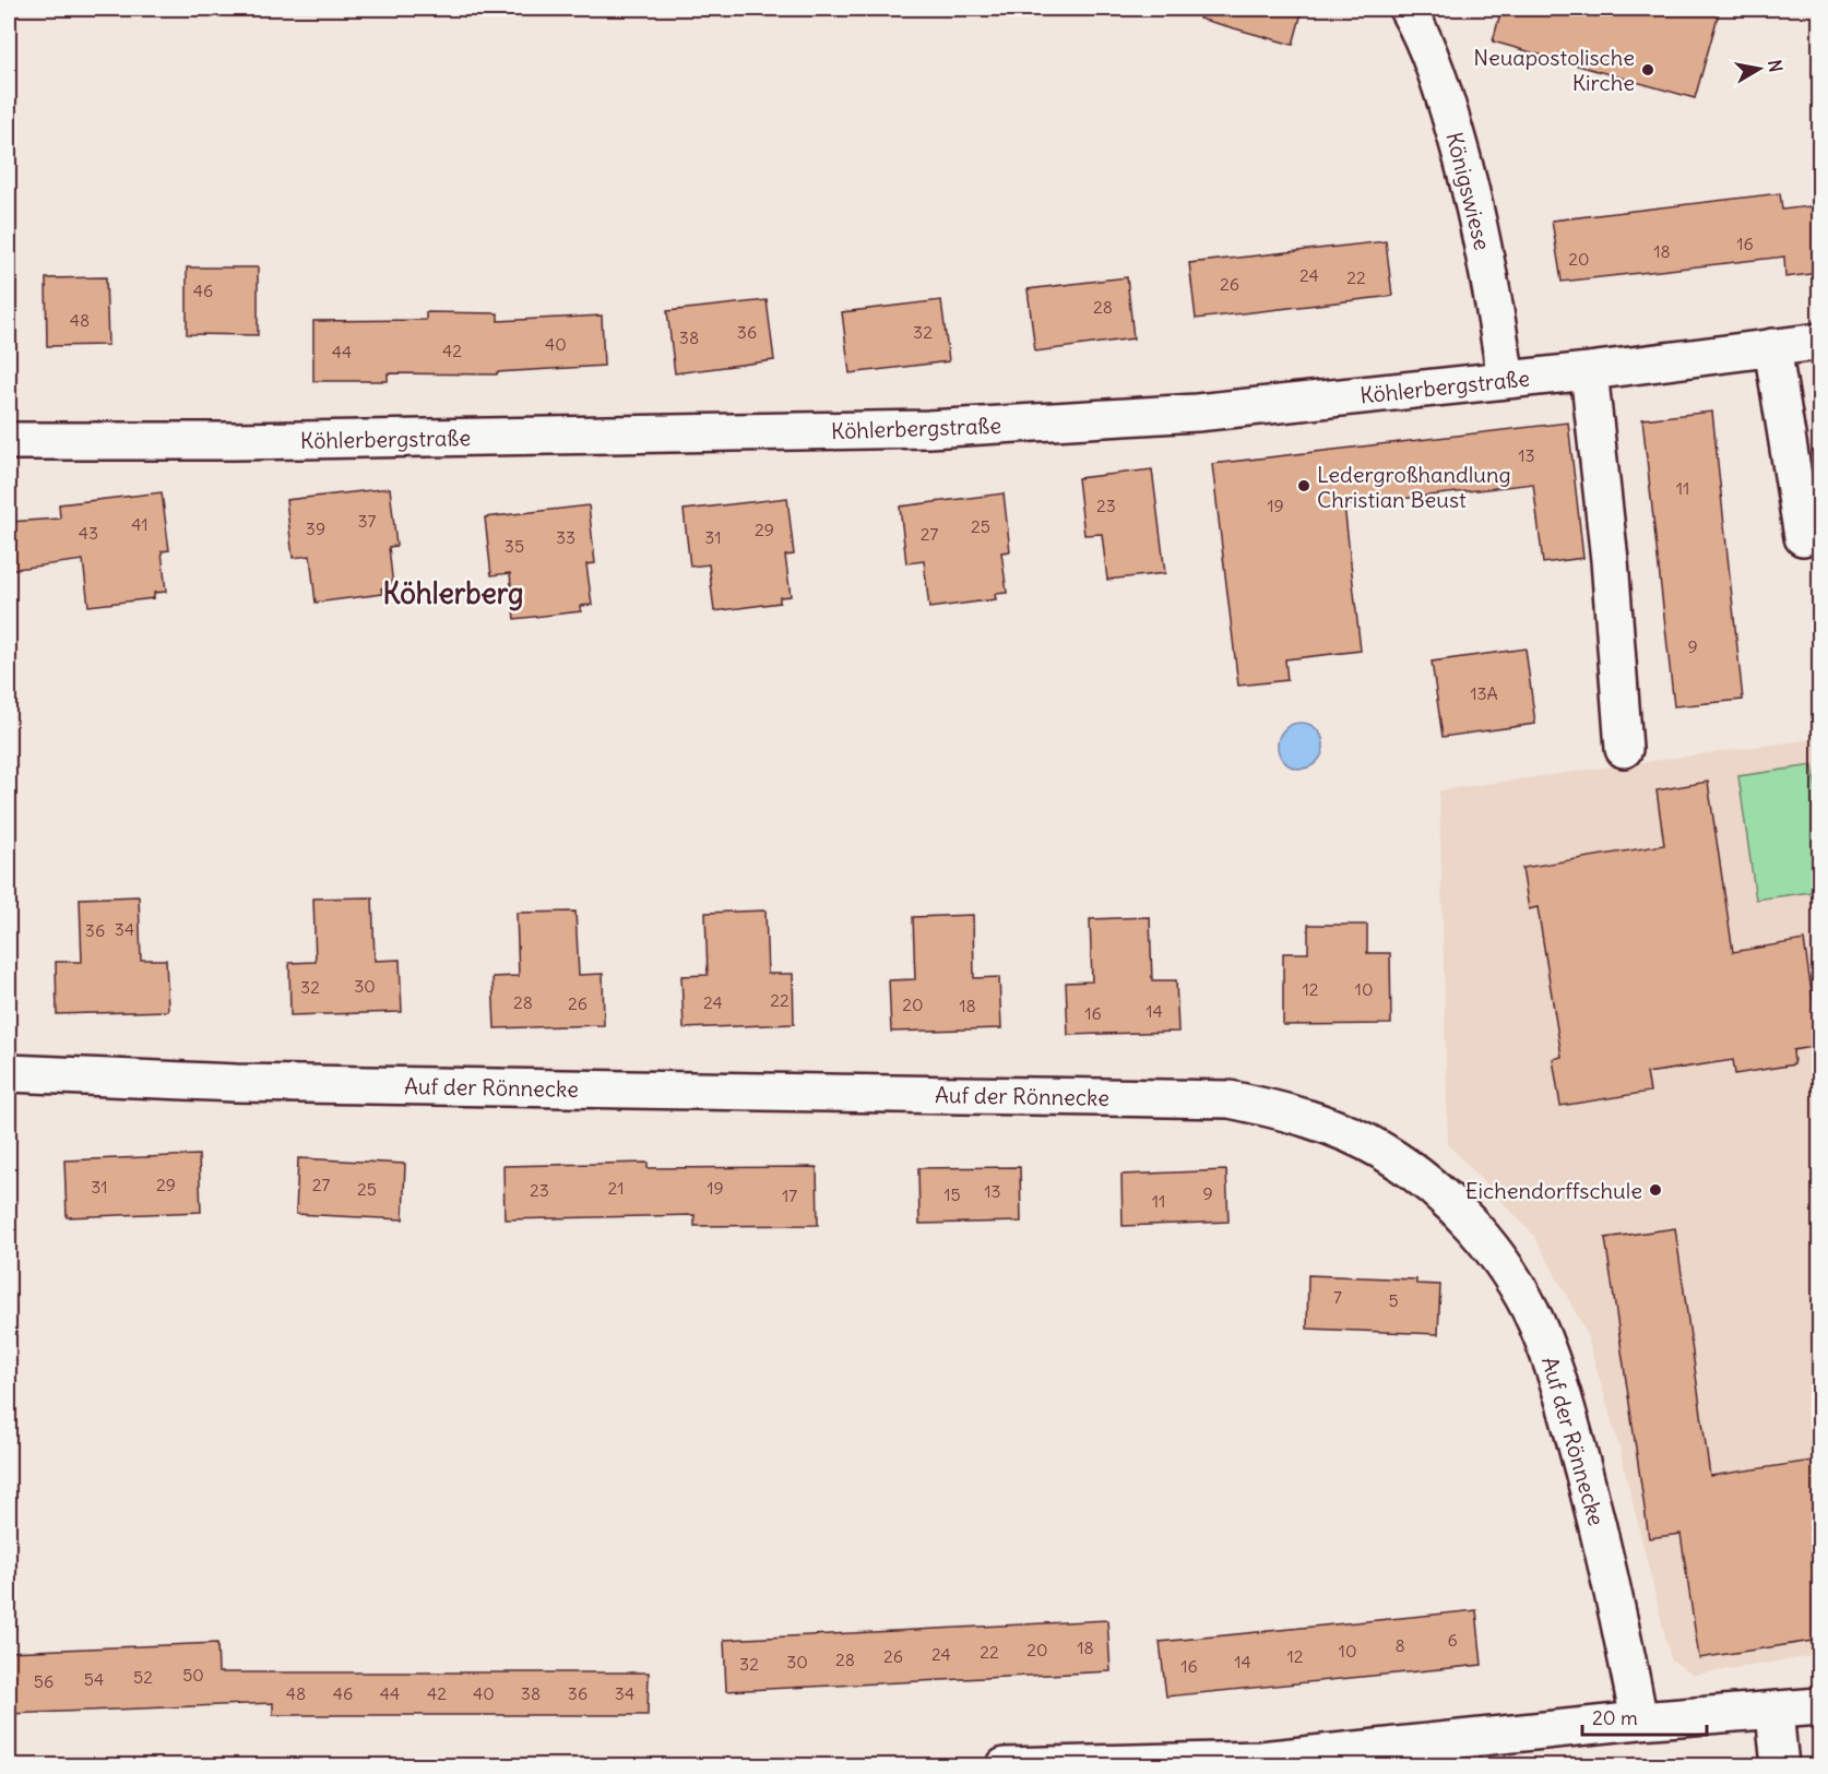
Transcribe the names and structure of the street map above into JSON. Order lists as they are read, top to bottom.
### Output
{
  "streets": {
    "street": ["Königswiese", "Köhlerbergstraße", "Auf der Rönnecke"]
  },
  "crossings": [
    ["Königswiese", "Köhlerbergstraße"]
  ],
  "districts": ["Köhlerberg"],
  "places": ["Neuapostolische Kirche", "Ledergroßhandlung Christian Beust", "Eichendorffschule"],
  "house_numbers": [
    "16",
    "18",
    "20",
    "24",
    "22",
    "26",
    "46",
    "28",
    "48",
    "36",
    "32",
    "38",
    "40",
    "42",
    "44",
    "13",
    "11",
    "23",
    "19",
    "37",
    "41",
    "25",
    "39",
    "29",
    "43",
    "27",
    "33",
    "31",
    "35",
    "9",
    "13A",
    "34",
    "36",
    "30",
    "32",
    "12",
    "10",
    "22",
    "28",
    "24",
    "26",
    "20",
    "18",
    "14",
    "16",
    "29",
    "27",
    "31",
    "21",
    "19",
    "25",
    "23",
    "13",
    "9",
    "15",
    "17",
    "11",
    "7",
    "5",
    "6",
    "8",
    "18",
    "20",
    "10",
    "22",
    "24",
    "26",
    "12",
    "28",
    "30",
    "14",
    "32",
    "16",
    "50",
    "52",
    "54",
    "56",
    "48",
    "46",
    "44",
    "42",
    "40",
    "38",
    "36",
    "34"
  ],
  "scale_bar": "20 m",
  "north": "right"
}
